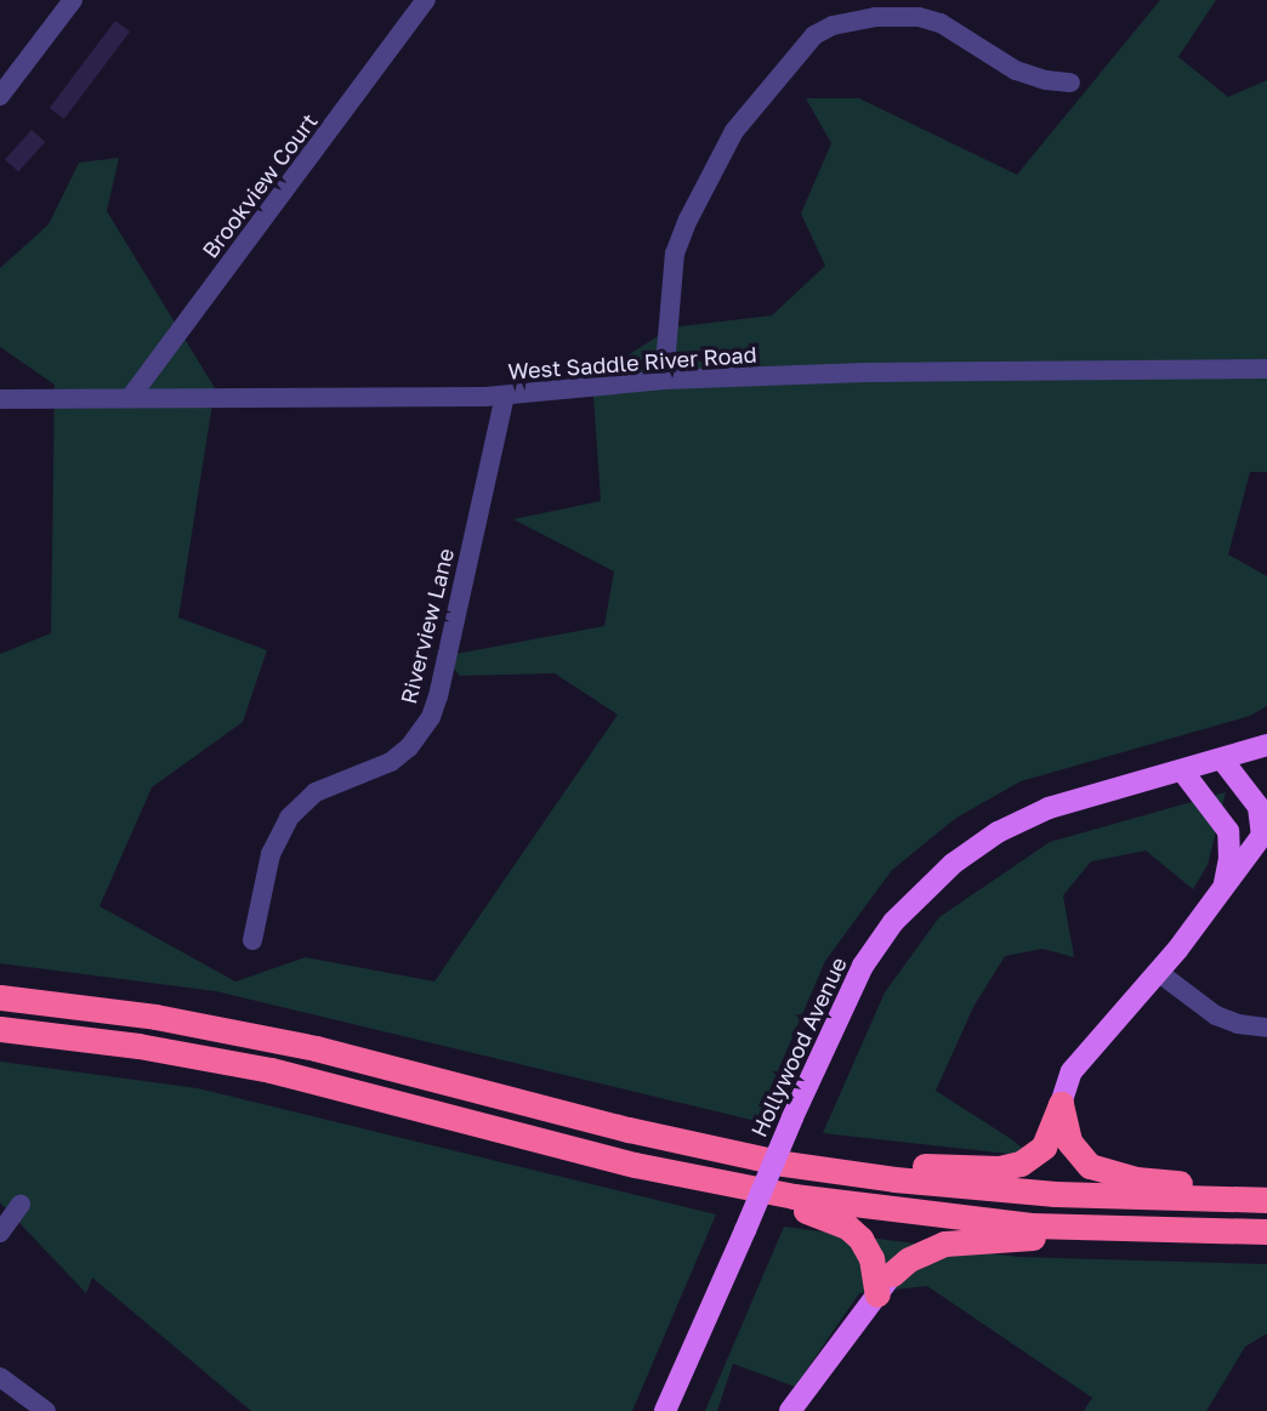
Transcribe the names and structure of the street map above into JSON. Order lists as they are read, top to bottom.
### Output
{
  "streets": {
    "main road": ["Hollywood Avenue"],
    "street": ["Brookview Court", "West Saddle River Road", "Riverview Lane"]
  },
  "crossings": [
    ["Brookview Court", "West Saddle River Road"],
    ["West Saddle River Road", "Riverview Lane"]
  ]
}
